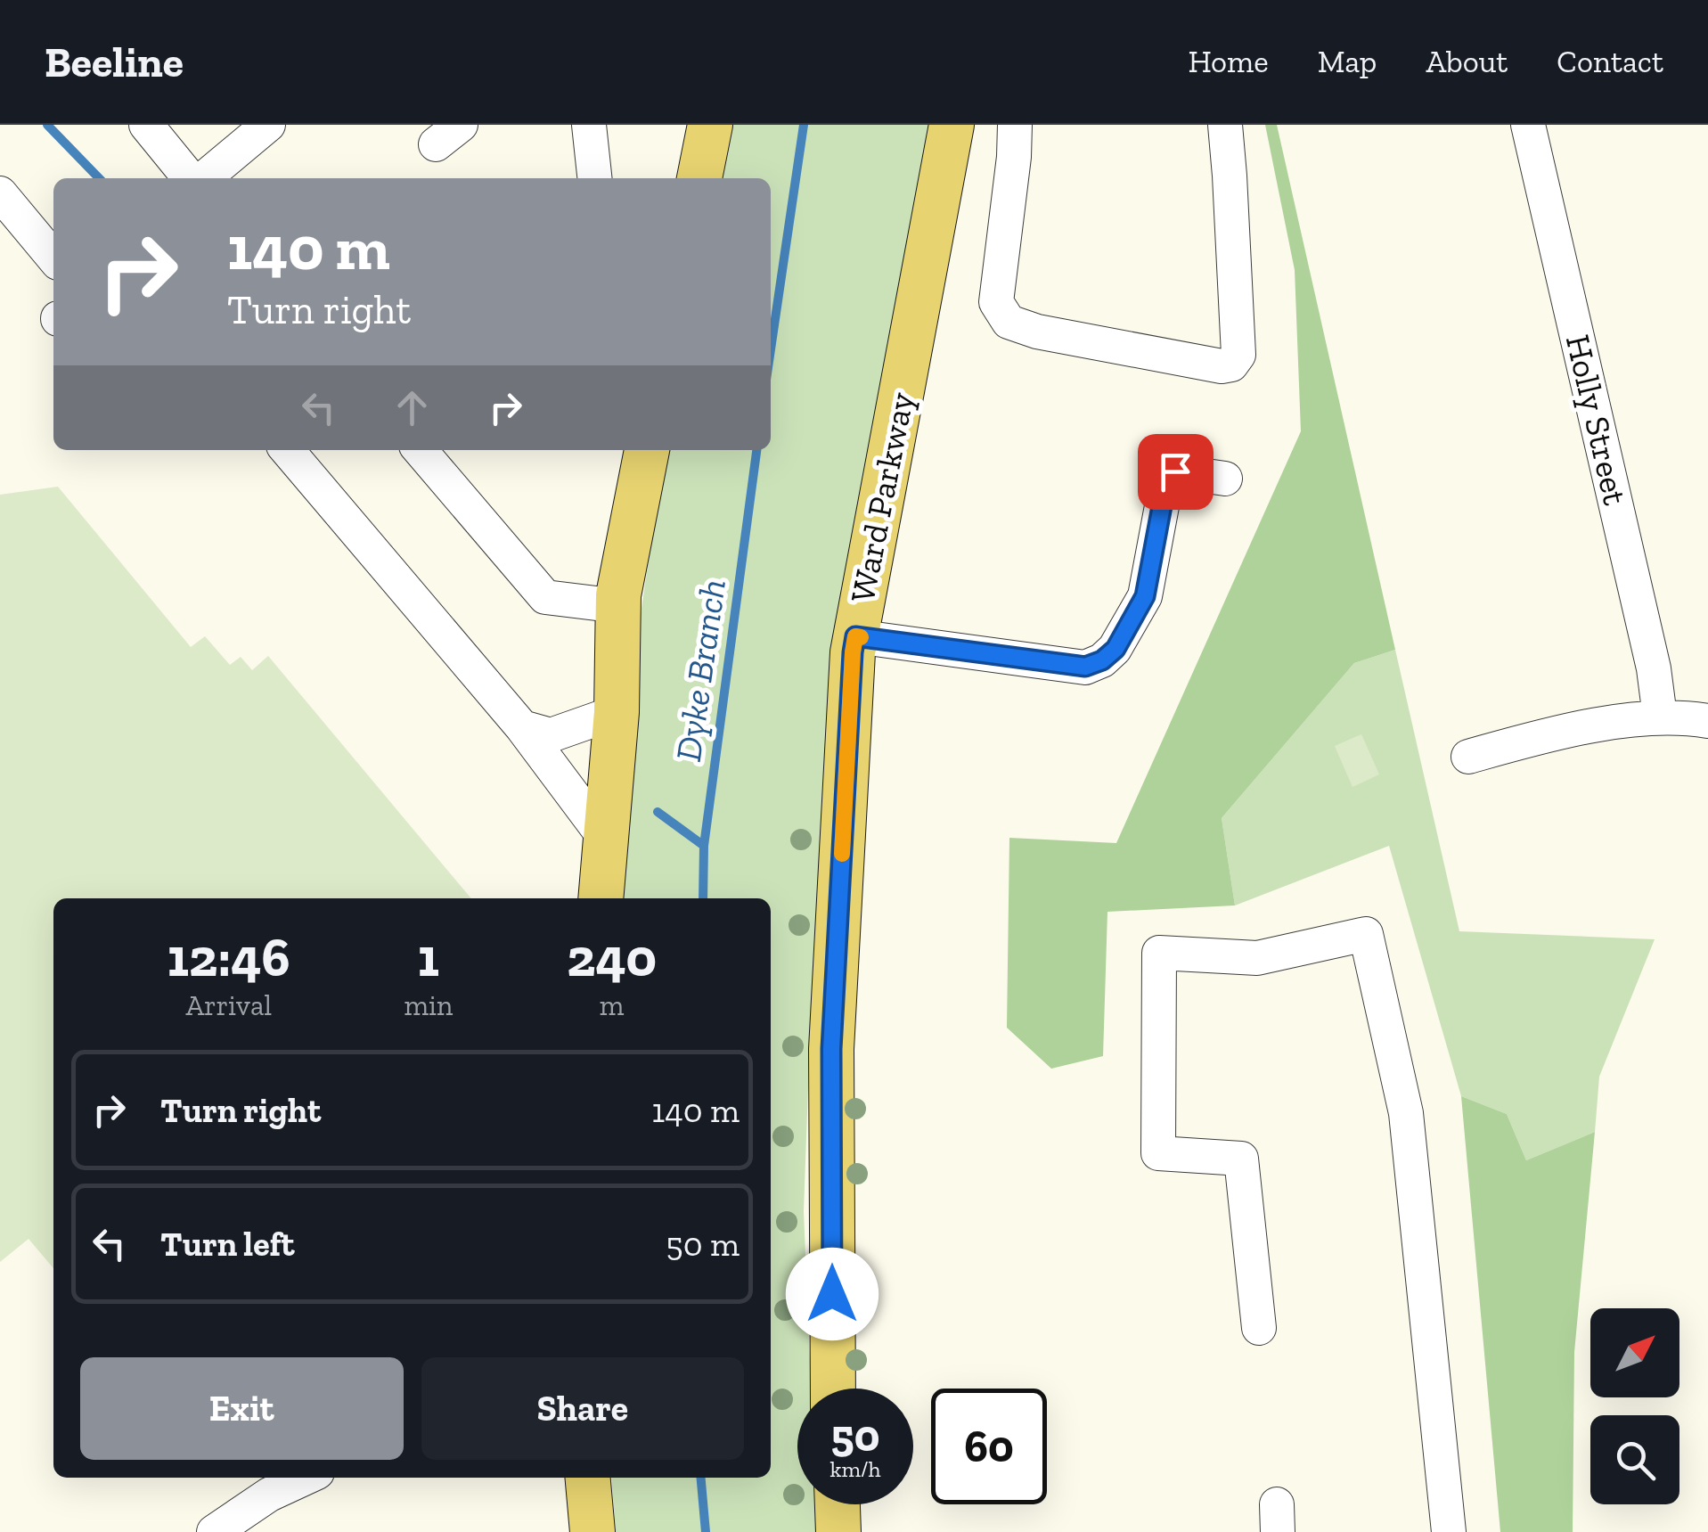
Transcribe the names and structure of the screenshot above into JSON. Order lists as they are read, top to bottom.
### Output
{
  "streets": {
    "main road": ["Ward Parkway"],
    "street": ["Holly Street"]
  },
  "water": ["Dyke Branch"],
  "north": "top right",
  "page": {
    "header": "Beeline",
    "nav": [
      "Home",
      "Map",
      "About",
      "Contact"
    ],
    "turn": ["140 m", "Turn right"],
    "eta": [
      "12:46",
      "Arrival",
      "1",
      "min",
      "240",
      "m"
    ],
    "list": [
      {
        "name": "Turn right",
        "value": "140 m"
      },
      {
        "name": "Turn left",
        "value": "50 m"
      }
    ],
    "buttons": ["Exit", "Share"],
    "speed": "50 km/h",
    "limit": "60"
  }
}
